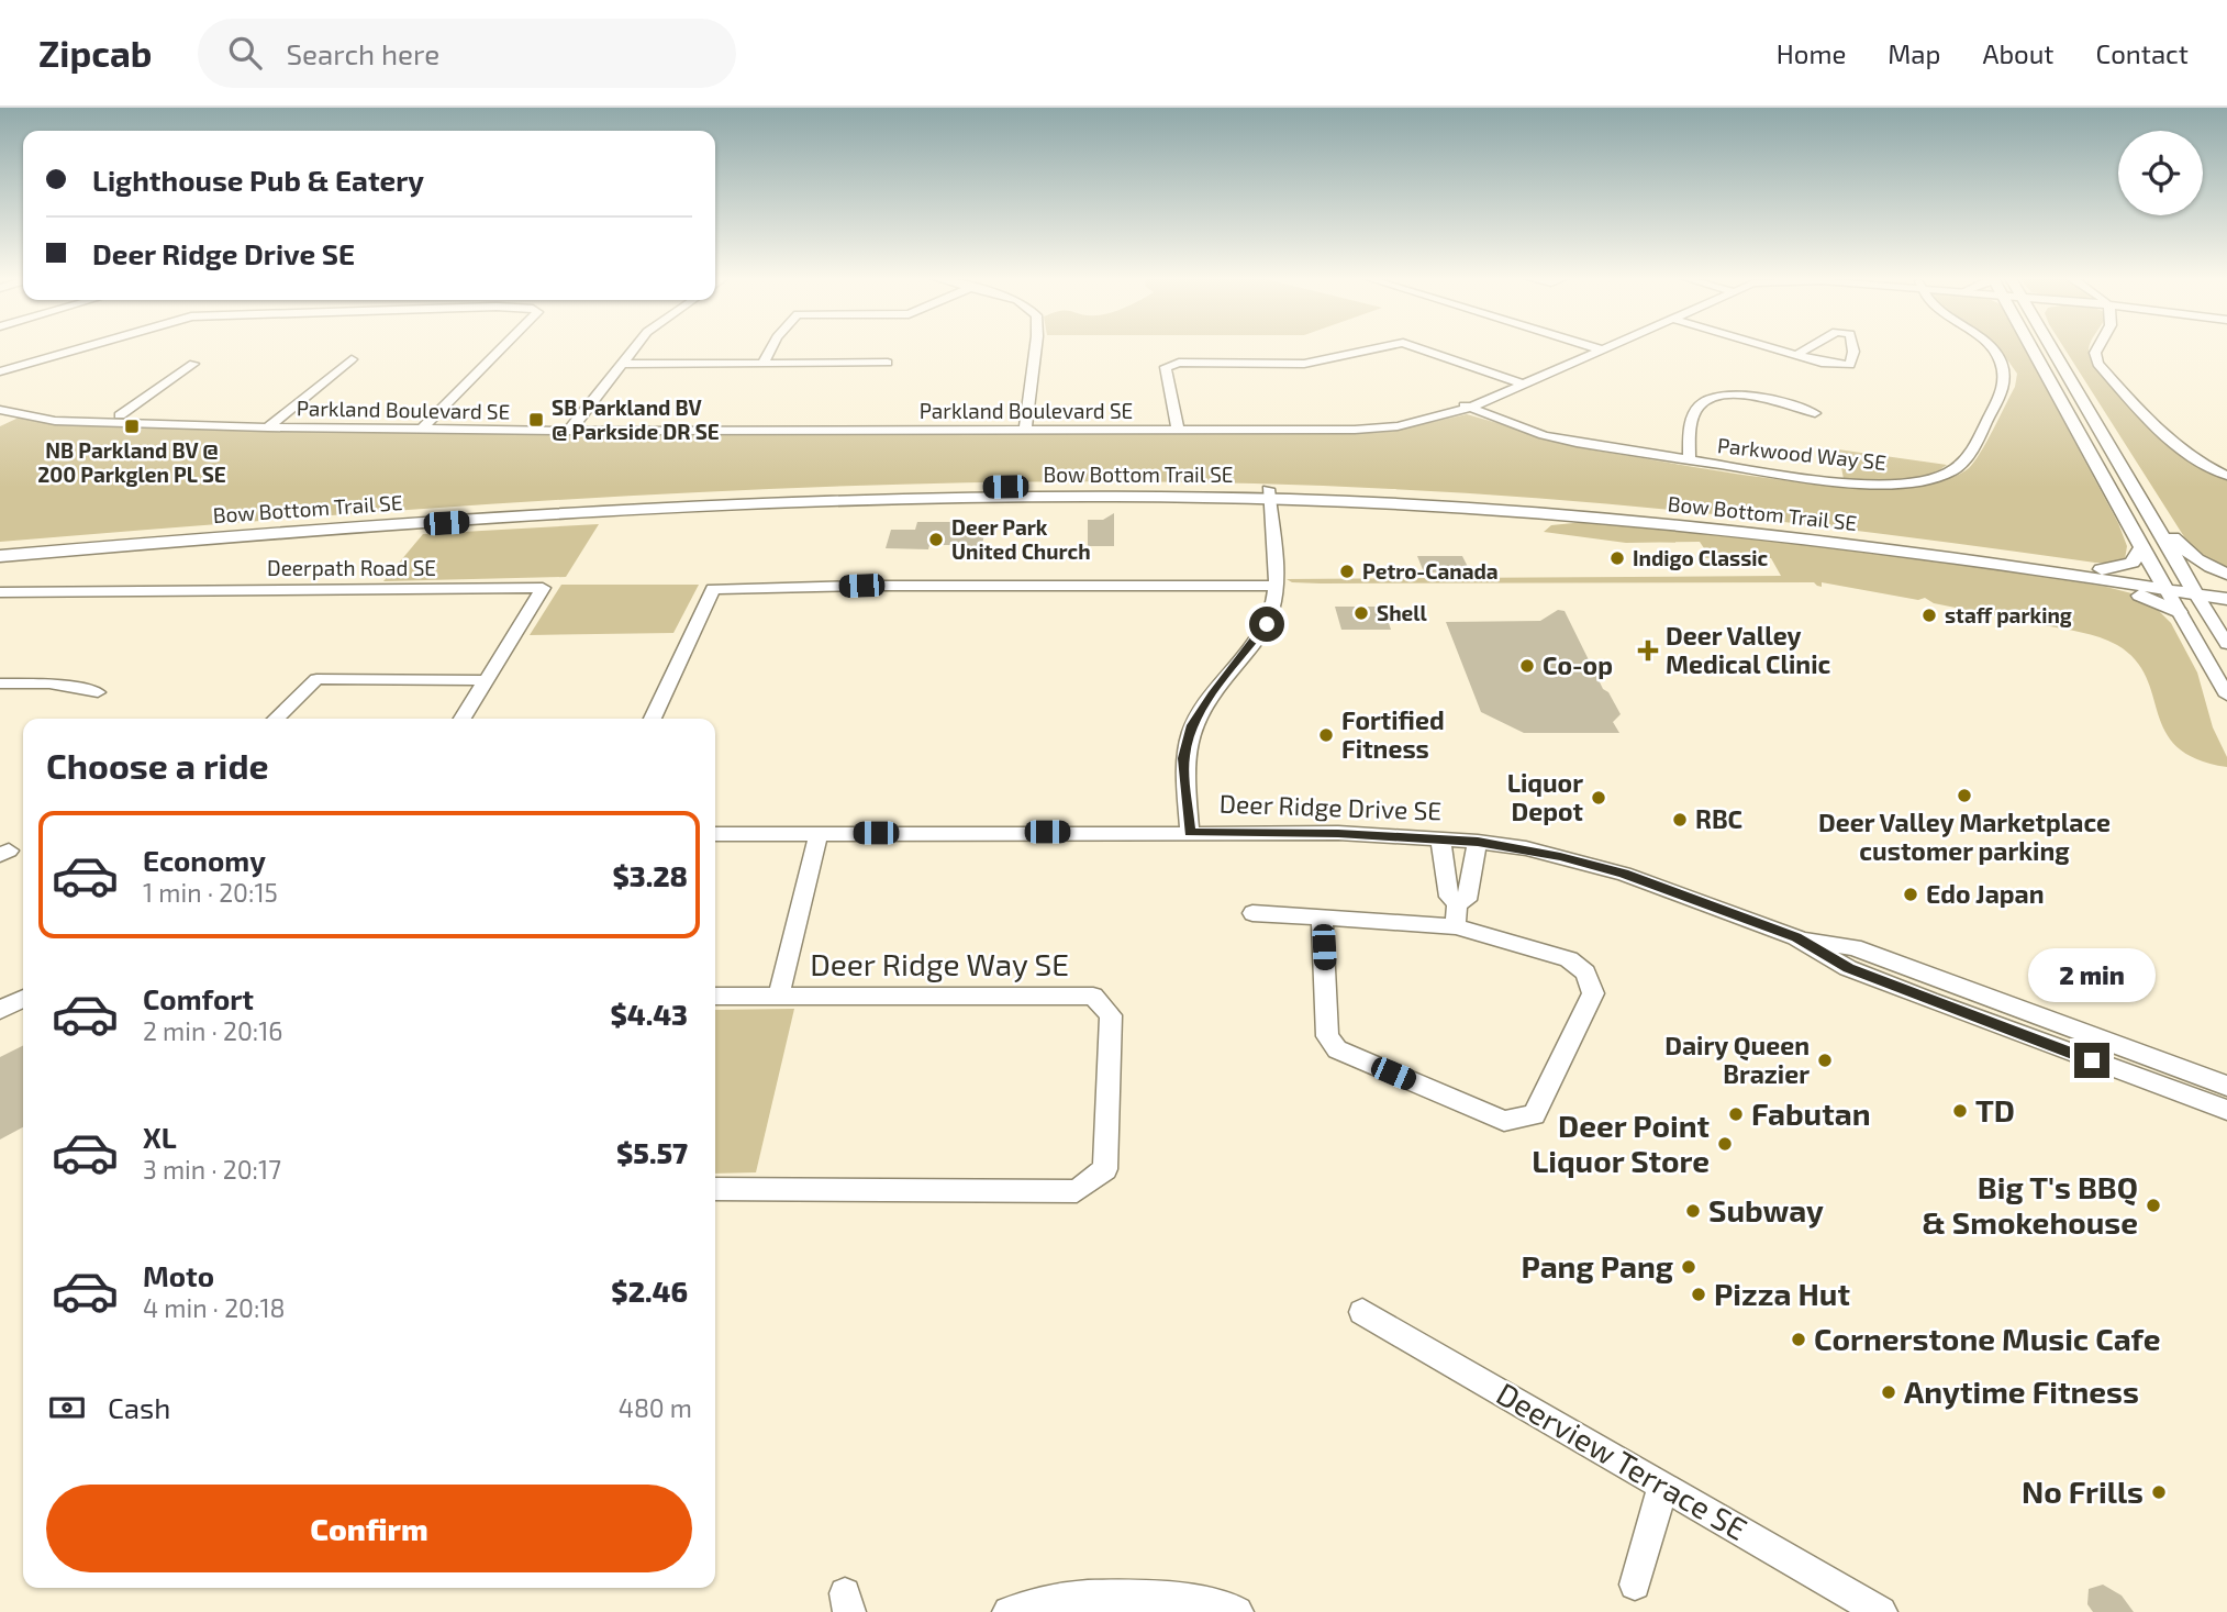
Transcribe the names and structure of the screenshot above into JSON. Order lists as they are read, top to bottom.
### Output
{
  "streets": {
    "main road": ["Bow Bottom Trail SE"],
    "street": [
      "Parkland Boulevard SE",
      "Parkwood Way SE",
      "Deerpath Road SE",
      "Deer Ridge Drive SE",
      "Deer Ridge Way SE",
      "Deerview Terrace SE"
    ]
  },
  "crossings": [
    ["Parkland Boulevard SE", "Parkwood Way SE"]
  ],
  "places": {
    "transit": ["SB Parkland BV @ Parkside DR SE", "NB Parkland BV @ 200 Parkglen PL SE"],
    "other": [
      "Deer Park United Church",
      "Indigo Classic",
      "Petro-Canada",
      "Shell",
      "staff parking",
      "Co-op",
      "Fortified Fitness",
      "Deer Valley Marketplace customer parking",
      "Liquor Depot",
      "RBC",
      "Edo Japan",
      "Dairy Queen Brazier",
      "TD",
      "Fabutan",
      "Deer Point Liquor Store",
      "Big T's BBQ & Smokehouse",
      "Subway",
      "Pang Pang",
      "Pizza Hut",
      "Cornerstone Music Cafe",
      "Anytime Fitness",
      "No Frills"
    ],
    "health": ["Deer Valley Medical Clinic"]
  },
  "page": {
    "header": "Zipcab",
    "search": "Search here",
    "nav": [
      "Home",
      "Map",
      "About",
      "Contact"
    ],
    "banner": ["Lighthouse Pub & Eatery", "Deer Ridge Drive SE"],
    "heading": "Choose a ride",
    "list": [
      {
        "name": "Economy",
        "note": "1 min · 20:15",
        "value": "$3.28"
      },
      {
        "name": "Comfort",
        "note": "2 min · 20:16",
        "value": "$4.43"
      },
      {
        "name": "XL",
        "note": "3 min · 20:17",
        "value": "$5.57"
      },
      {
        "name": "Moto",
        "note": "4 min · 20:18",
        "value": "$2.46"
      }
    ],
    "bubble": "2 min",
    "pay": ["Cash", "480 m"],
    "buttons": "Confirm"
  }
}
